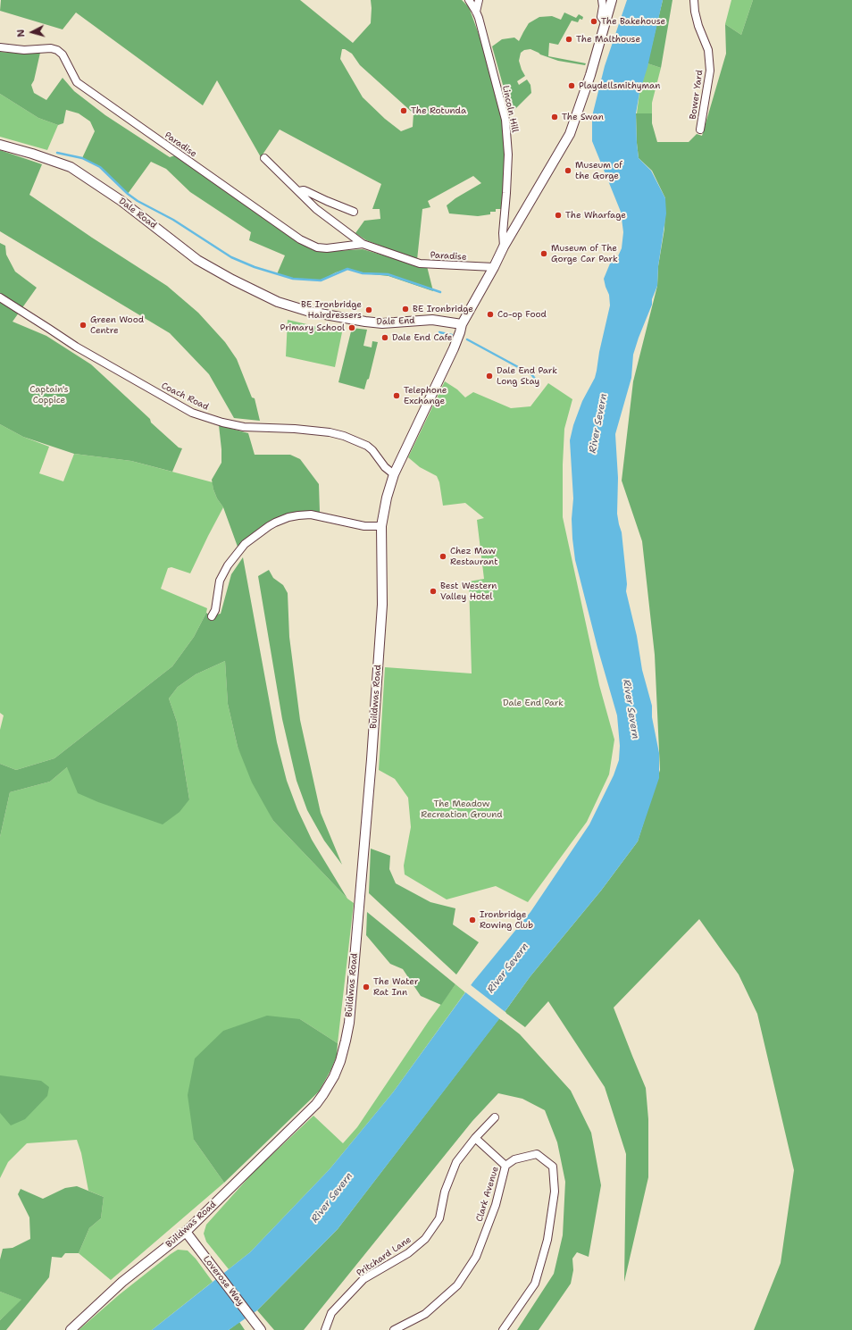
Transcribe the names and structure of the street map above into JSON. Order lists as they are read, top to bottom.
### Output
{
  "streets": {
    "street": [
      "Bower Yard",
      "Lincoln Hill",
      "Paradise",
      "Dale Road",
      "Dale End",
      "Coach Road",
      "Buildwas Road",
      "Clark Avenue",
      "Pritchard Lane",
      "Loverose Way"
    ]
  },
  "crossings": [
    ["Dale Road", "Dale End"],
    ["Buildwas Road", "Loverose Way"]
  ],
  "water": ["River Severn"],
  "parks": ["Captain's Coppice", "Dale End Park", "The Meadow Recreation Ground"],
  "places": [
    "The Bakehouse",
    "The Malthouse",
    "Playdellsmithyman",
    "The Rotunda",
    "The Swan",
    "Museum of the Gorge",
    "The Wharfage",
    "Museum of The Gorge Car Park",
    "BE Ironbridge",
    "BE Ironbridge Hairdressers",
    "Co-op Food",
    "Green Wood Centre",
    "Primary School",
    "Dale End Cafe",
    "Dale End Park Long Stay",
    "Telephone Exchange",
    "Chez Maw Restaurant",
    "Best Western Valley Hotel",
    "Ironbridge Rowing Club",
    "The Water Rat Inn"
  ],
  "north": "left"
}
